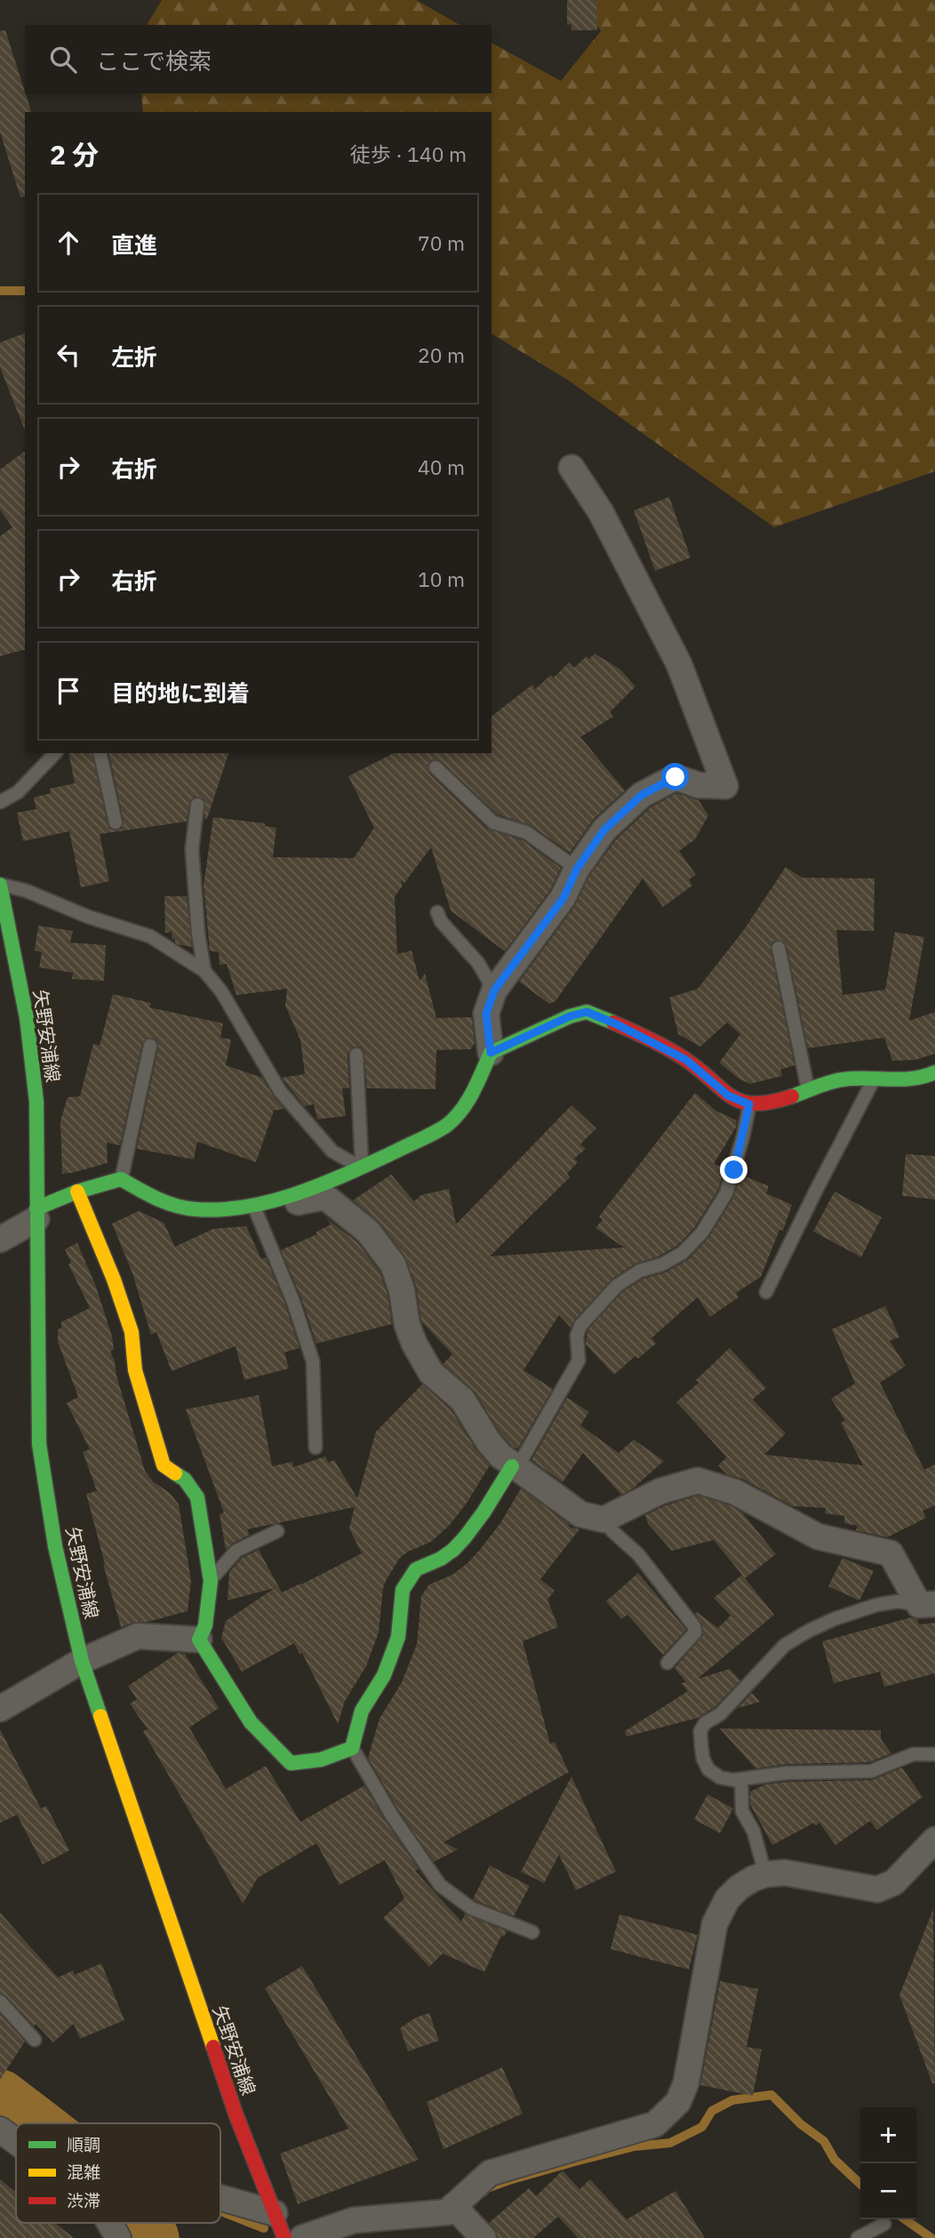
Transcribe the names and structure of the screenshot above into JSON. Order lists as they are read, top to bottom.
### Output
{
  "streets": {
    "street": ["矢野安浦線"]
  },
  "legend": ["順調", "混雑", "渋滞"],
  "page": {
    "search": "ここで検索",
    "heading": ["2 分", "徒歩 · 140 m"],
    "list": [
      ["直進", "70 m"],
      ["左折", "20 m"],
      ["右折", "40 m"],
      ["右折", "10 m"],
      "目的地に到着"
    ],
    "map_buttons": ["+", "−"]
  }
}
